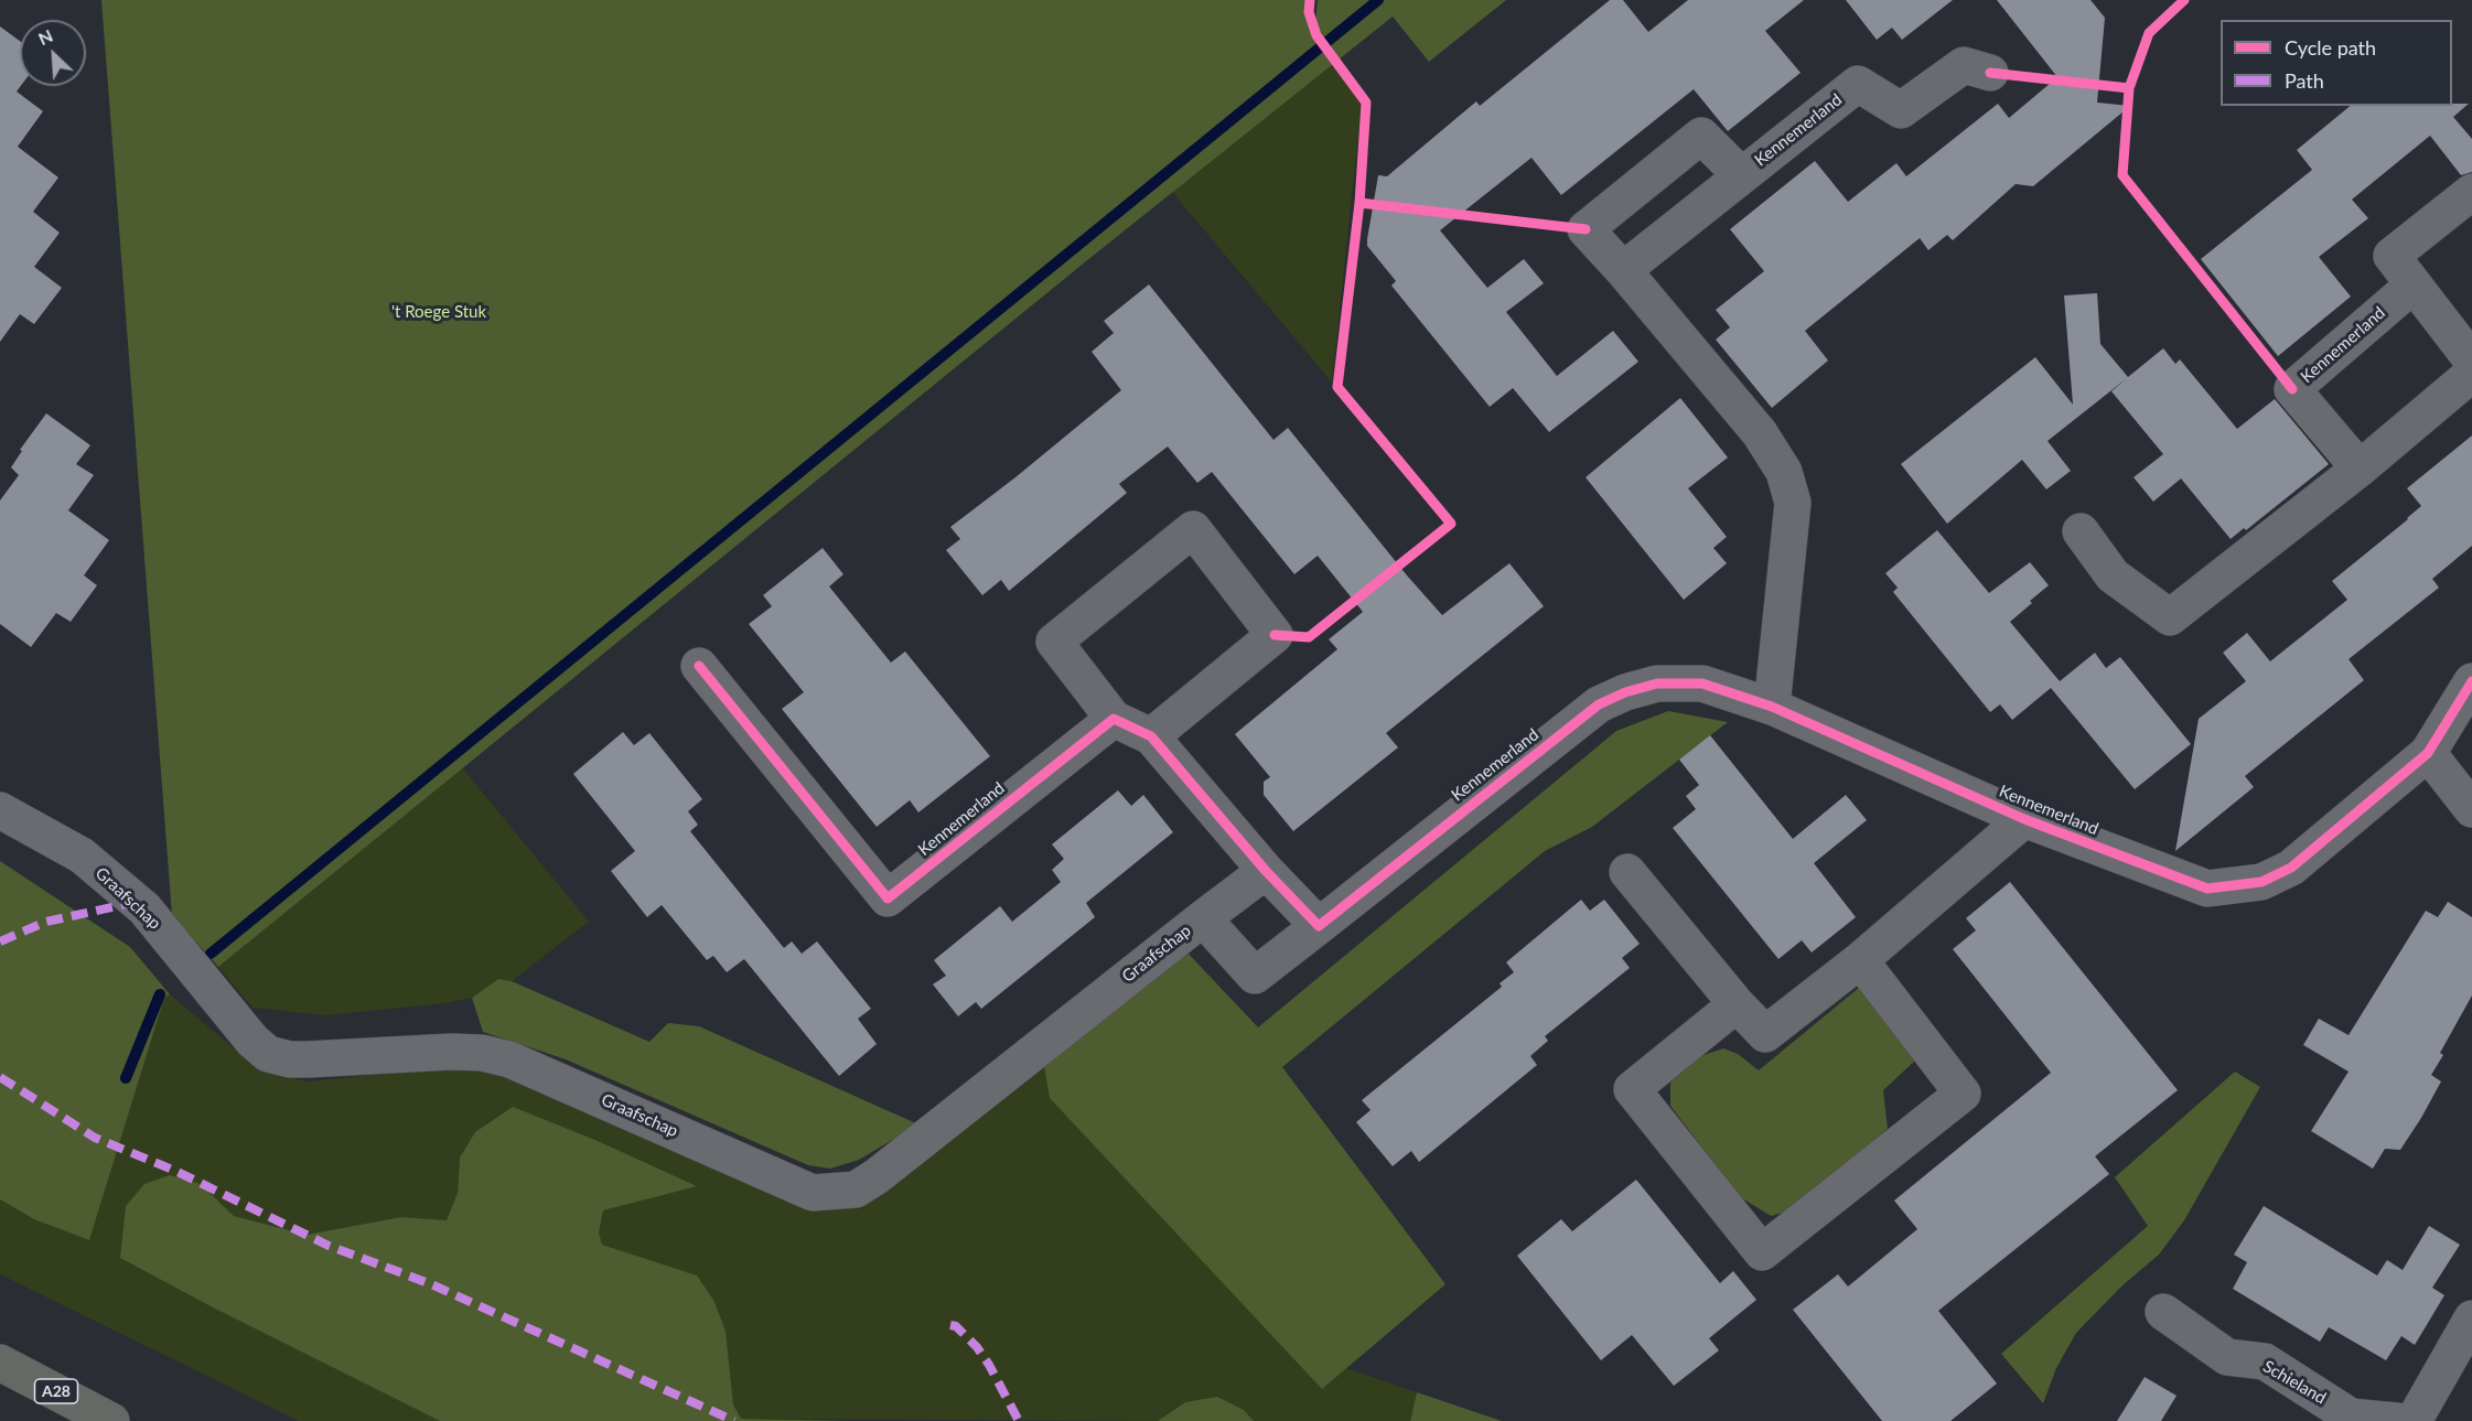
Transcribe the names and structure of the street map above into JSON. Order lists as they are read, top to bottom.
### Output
{
  "streets": {
    "highway": ["A28"],
    "street": ["Kennemerland", "Graafschap", "Schieland"]
  },
  "crossings": [
    ["Kennemerland", "Graafschap"]
  ],
  "parks": ["'t Roege Stuk"],
  "legend": ["Cycle path", "Path"],
  "north": "top left"
}
